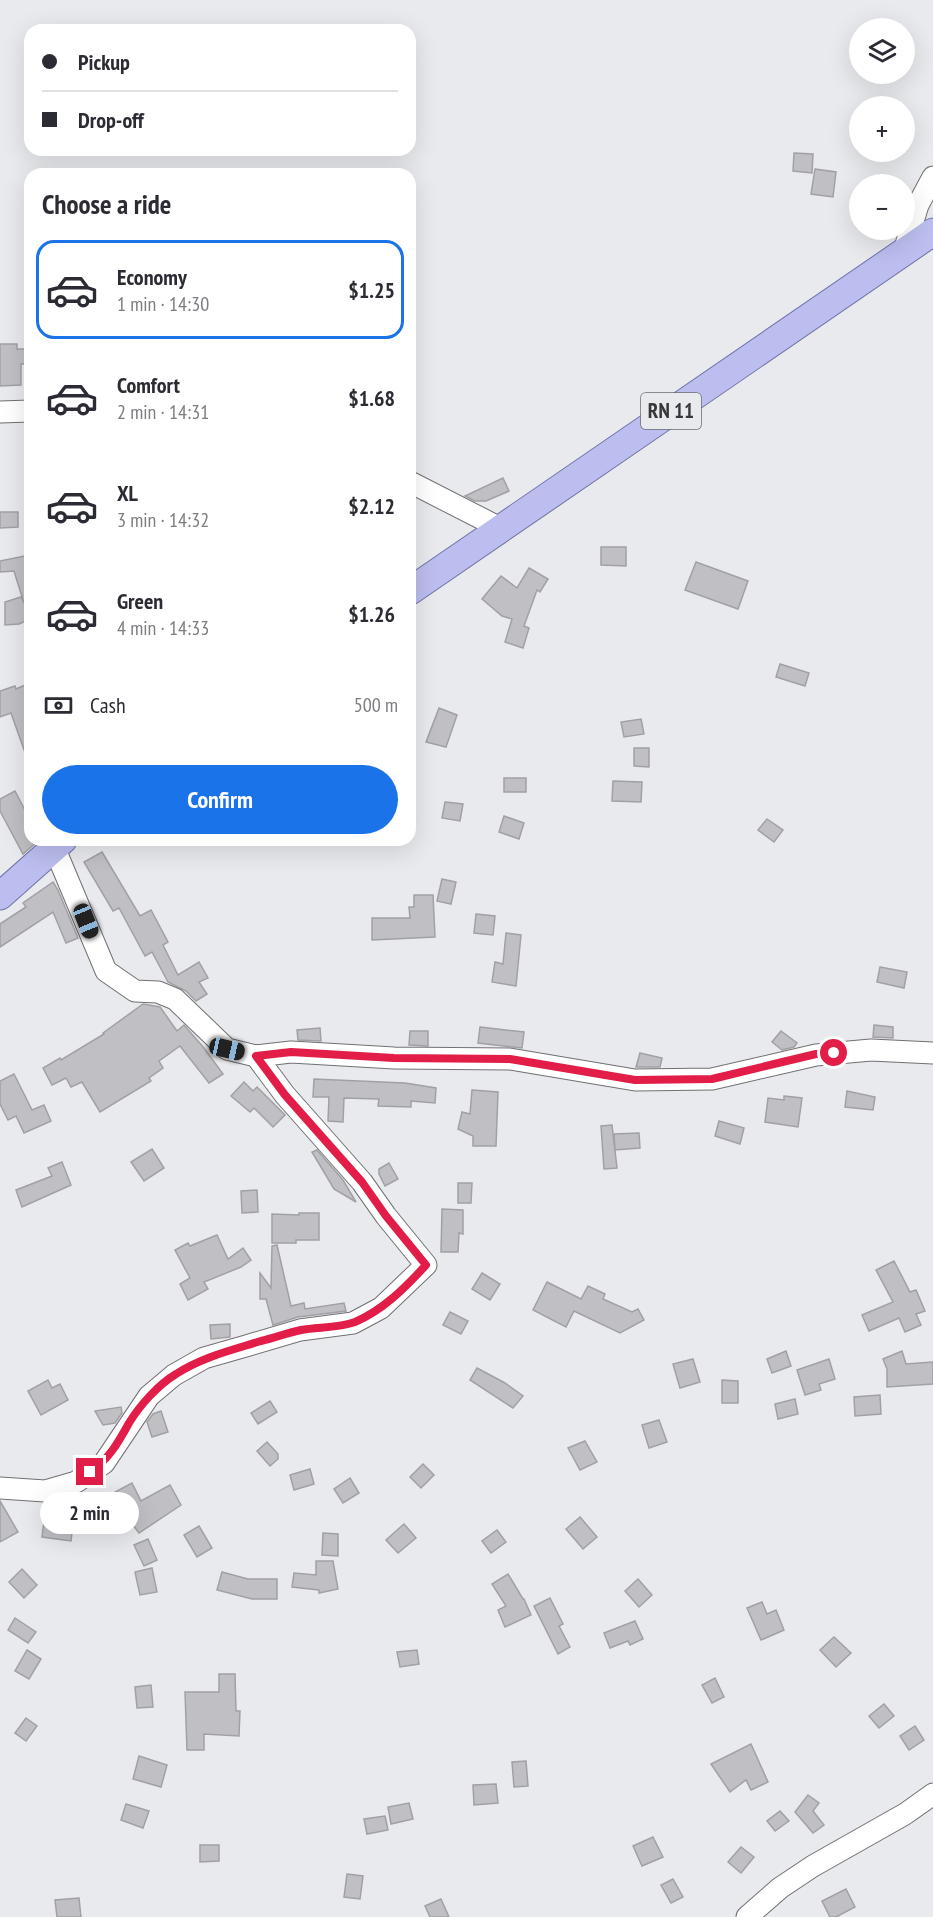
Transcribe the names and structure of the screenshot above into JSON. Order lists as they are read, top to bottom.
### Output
{
  "streets": {
    "main road": ["RN 11"]
  },
  "page": {
    "map_buttons": ["+", "−"],
    "banner": ["Pickup", "Drop-off"],
    "heading": "Choose a ride",
    "list": [
      {
        "name": "Economy",
        "note": "1 min · 14:30",
        "value": "$1.25"
      },
      {
        "name": "Comfort",
        "note": "2 min · 14:31",
        "value": "$1.68"
      },
      {
        "name": "XL",
        "note": "3 min · 14:32",
        "value": "$2.12"
      },
      {
        "name": "Green",
        "note": "4 min · 14:33",
        "value": "$1.26"
      }
    ],
    "pay": ["Cash", "500 m"],
    "buttons": "Confirm",
    "bubble": "2 min"
  }
}
